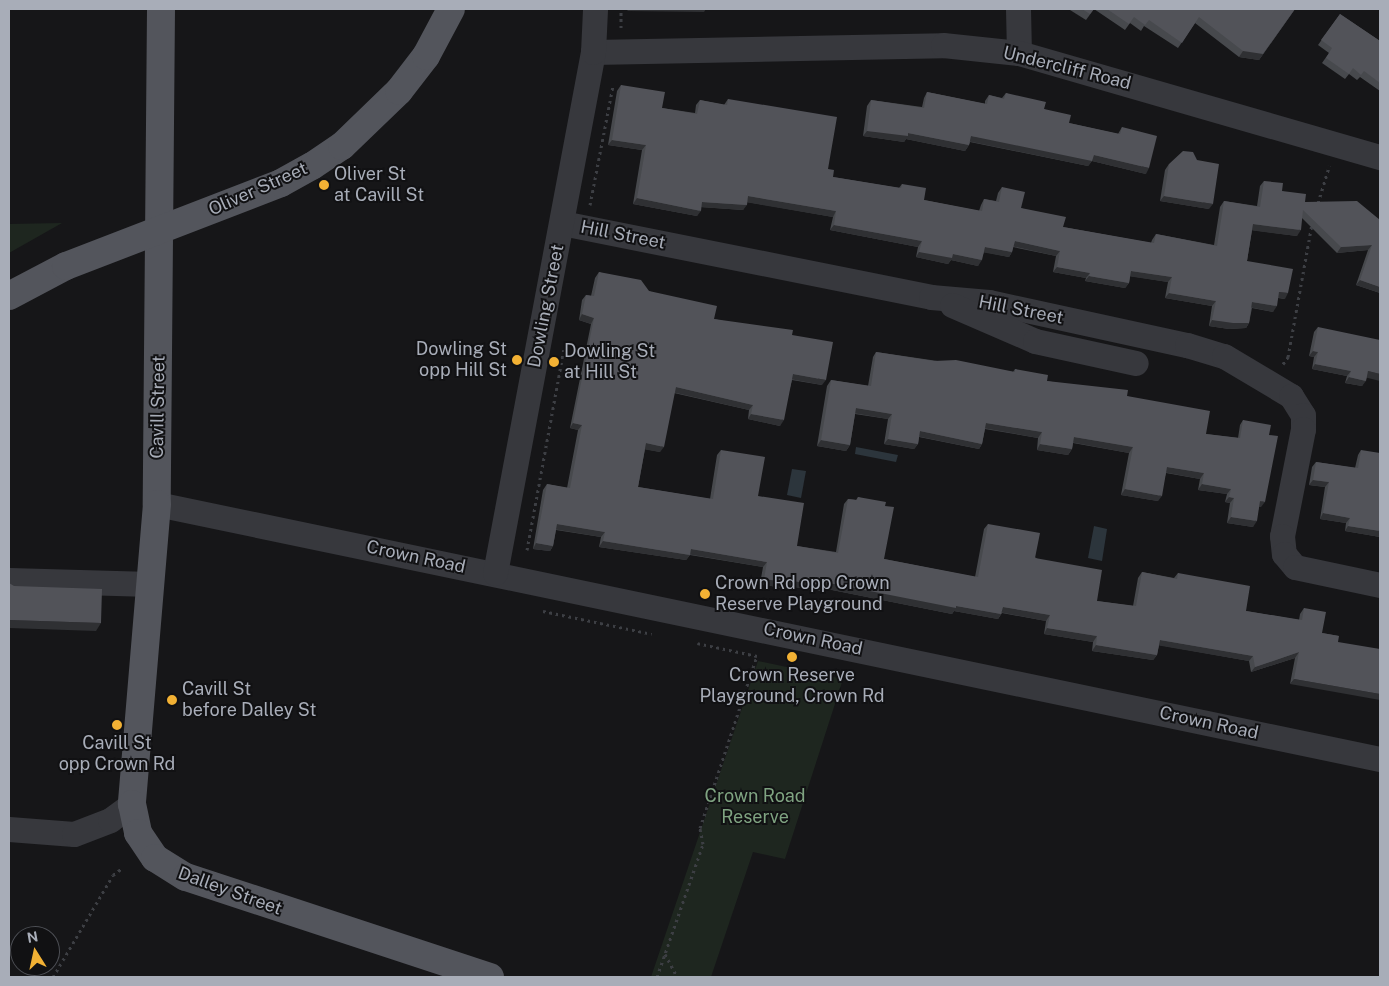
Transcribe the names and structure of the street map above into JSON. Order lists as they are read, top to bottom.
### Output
{
  "streets": {
    "main road": ["Oliver Street", "Cavill Street", "Dalley Street"],
    "street": [
      "Undercliff Road",
      "Hill Street",
      "Dowling Street",
      "Crown Road"
    ]
  },
  "crossings": [
    ["Undercliff Road", "Dowling Street"],
    ["Oliver Street", "Cavill Street"],
    ["Hill Street", "Dowling Street"],
    ["Dowling Street", "Crown Road"],
    ["Cavill Street", "Crown Road"],
    ["Cavill Street", "Dalley Street"]
  ],
  "parks": ["Crown Road Reserve"],
  "places": [
    "Oliver St at Cavill St",
    "Dowling St opp Hill St",
    "Dowling St at Hill St",
    "Crown Rd opp Crown Reserve Playground",
    "Crown Reserve Playground, Crown Rd",
    "Cavill St before Dalley St",
    "Cavill St opp Crown Rd"
  ],
  "north": "top"
}
